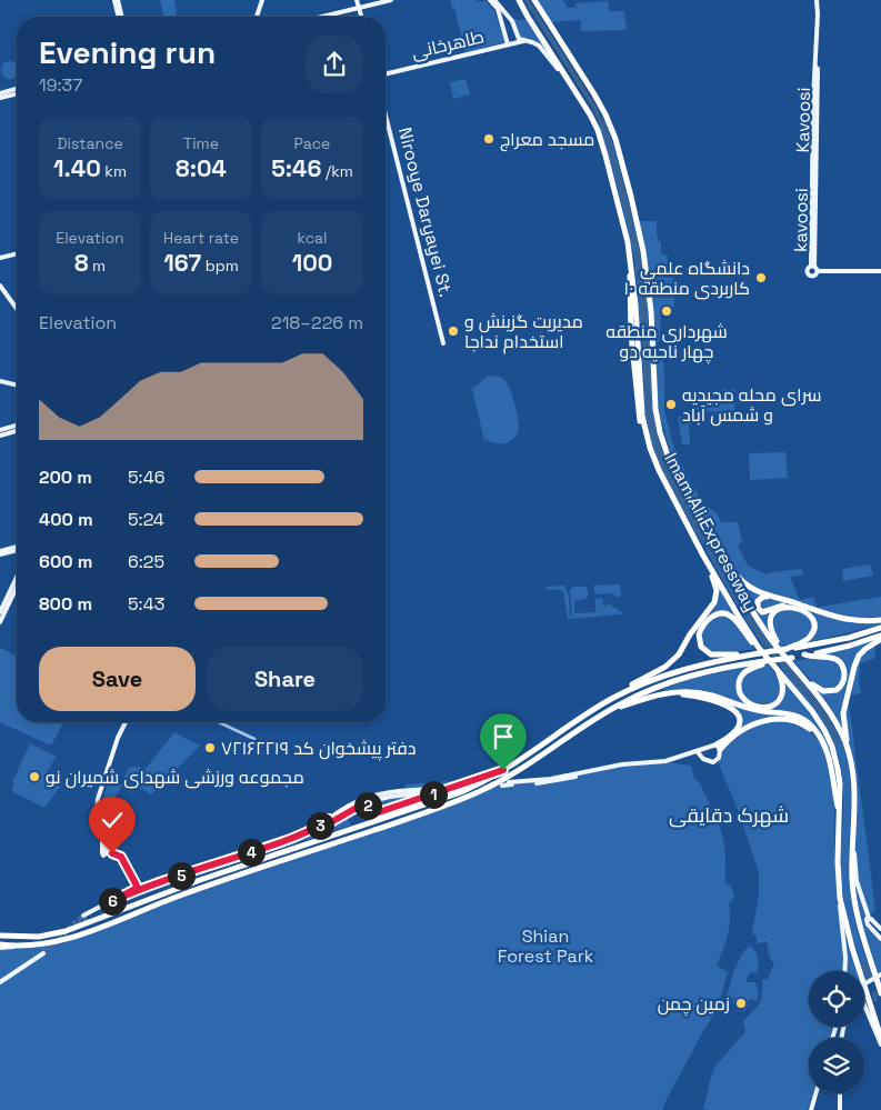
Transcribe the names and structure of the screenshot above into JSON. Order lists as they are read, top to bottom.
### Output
{
  "streets": {
    "highway": ["Imam Ali Expressway"],
    "main road": [
      "طاهرخانی",
      "Kavoosi",
      "Nirooye Daryayei St.",
      "kavoosi"
    ]
  },
  "crossings": [
    ["Kavoosi", "kavoosi"]
  ],
  "districts": ["شهرک دقایقی"],
  "parks": ["Shian Forest Park"],
  "places": [
    "مسجد معراج",
    "دانشگاه علمی کاربردی منطقه ۱۰",
    "شهرداری منطقه چهار ناحیه دو",
    "مدیریت گزینش و استخدام نداجا",
    "سرای محله مجیدیه و شمس آباد",
    "دفتر پیشخوان کد ۷۲۱۶۲۲۱۹",
    "مجموعه ورزشی شهدای شمیران نو",
    "زمین چمن"
  ],
  "page": {
    "heading": ["Evening run", "19:37"],
    "stats": [
      ["Distance", "1.40 km"],
      ["Time", "8:04"],
      ["Pace", "5:46 /km"],
      ["Elevation", "8 m"],
      ["Heart rate", "167 bpm"],
      ["kcal", "100"]
    ],
    "chart": ["Elevation", "218–226 m"],
    "list": [
      {
        "name": "200 m",
        "note": "5:46"
      },
      {
        "name": "400 m",
        "note": "5:24"
      },
      {
        "name": "600 m",
        "note": "6:25"
      },
      {
        "name": "800 m",
        "note": "5:43"
      }
    ],
    "buttons": ["Save", "Share"],
    "pins": [
      "1",
      "2",
      "3",
      "4",
      "5",
      "6"
    ]
  }
}
